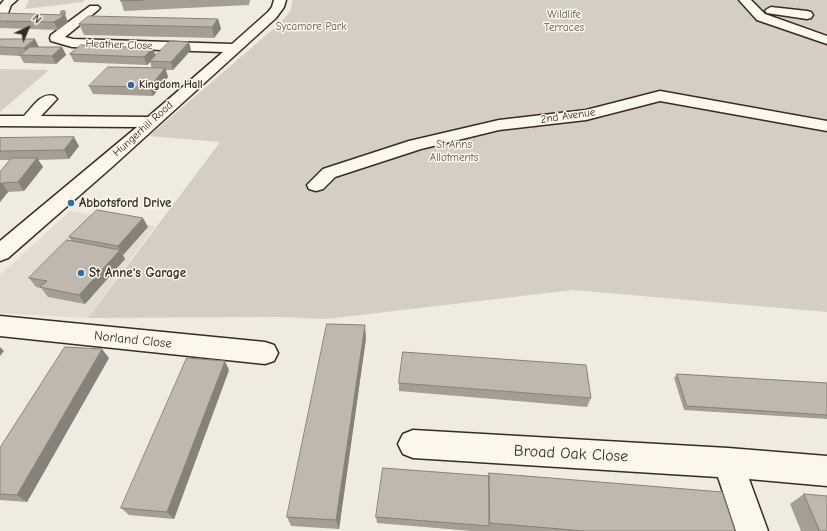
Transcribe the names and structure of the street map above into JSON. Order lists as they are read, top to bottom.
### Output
{
  "streets": {
    "street": [
      "Heather Close",
      "2nd Avenue",
      "Hungerhill Road",
      "Norland Close",
      "Broad Oak Close"
    ]
  },
  "crossings": [
    ["Heather Close", "Hungerhill Road"]
  ],
  "parks": ["Wildlife Terraces", "Sycamore Park", "St Anns Allotments"],
  "places": ["Kingdom Hall", "Abbotsford Drive", "St Anne's Garage"],
  "north": "top right"
}
